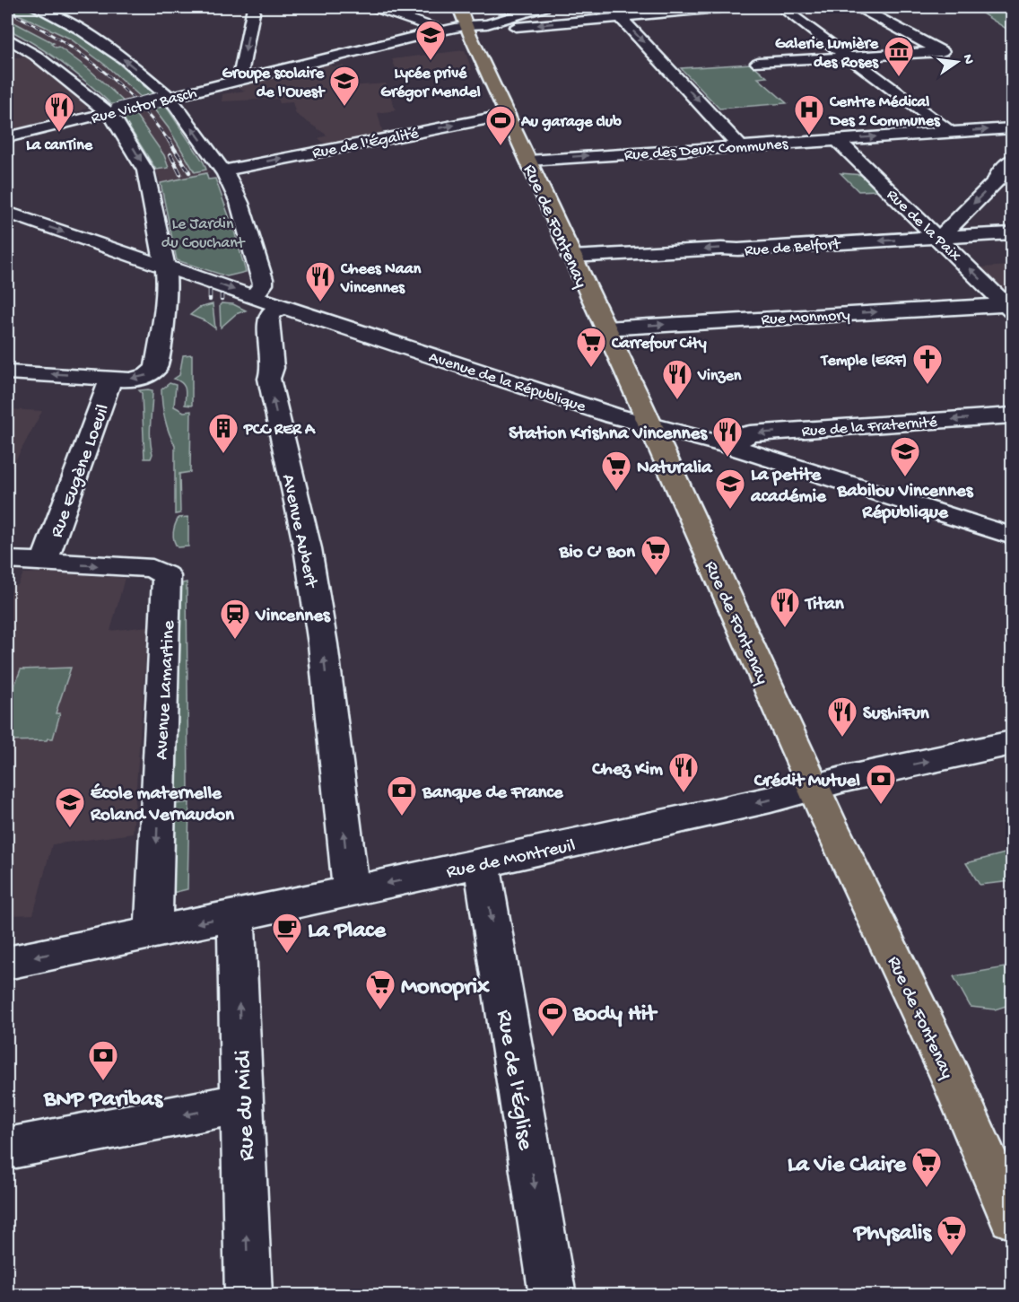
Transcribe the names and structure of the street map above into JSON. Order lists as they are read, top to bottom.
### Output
{
  "streets": {
    "main road": ["Rue de Fontenay"],
    "street": [
      "Rue Victor Basch",
      "Rue de l'Égalité",
      "Rue des Deux Communes",
      "Rue de la Paix",
      "Rue de Belfort",
      "Rue Monmory",
      "Avenue de la République",
      "Rue de la Fraternité",
      "Rue Eugène Loeuil",
      "Avenue Aubert",
      "Avenue Lamartine",
      "Rue de Montreuil",
      "Rue de l'Église",
      "Rue du Midi"
    ]
  },
  "crossings": [
    ["Rue de l'Égalité", "Rue de Fontenay"],
    ["Rue des Deux Communes", "Rue de la Paix"],
    ["Rue des Deux Communes", "Rue de Fontenay"],
    ["Rue de la Paix", "Rue de Belfort"],
    ["Rue de la Paix", "Rue Monmory"],
    ["Rue de Fontenay", "Rue de Belfort"],
    ["Rue de Fontenay", "Rue Monmory"],
    ["Rue de Fontenay", "Avenue de la République"],
    ["Rue de Fontenay", "Rue de Montreuil"],
    ["Avenue de la République", "Rue de la Fraternité"],
    ["Avenue de la République", "Avenue Aubert"],
    ["Rue Eugène Loeuil", "Avenue Lamartine"],
    ["Avenue Aubert", "Rue de Montreuil"],
    ["Avenue Lamartine", "Rue de Montreuil"],
    ["Rue de Montreuil", "Rue de l'Église"],
    ["Rue de Montreuil", "Rue du Midi"]
  ],
  "one_way": [
    "Rue de l'Égalité",
    "Rue de la Paix",
    "Rue Monmory",
    "Rue de la Fraternité",
    "Avenue Lamartine",
    "Rue de l'Église",
    "Rue du Midi"
  ],
  "parks": ["Le Jardin du Couchant"],
  "places": {
    "school or university": [
      "Lycée privé Grégor Mendel",
      "Groupe scolaire de l'Ouest",
      "Babilou Vincennes République",
      "La petite académie",
      "École maternelle Roland Vernaudon"
    ],
    "museum": ["Galerie Lumière des Roses"],
    "restaurant": [
      "La canTine",
      "Chees Naan Vincennes",
      "Vinzen",
      "Station Krishna Vincennes",
      "Titan",
      "SushiFun",
      "Chez Kim"
    ],
    "hospital": ["Centre Médical Des 2 Communes"],
    "sports": ["Au garage club", "Body Hit"],
    "supermarket": [
      "Carrefour City",
      "Naturalia",
      "Bio C' Bon",
      "Monoprix",
      "La Vie Claire",
      "Physalis"
    ],
    "church": ["Temple (ERF)"],
    "building": ["PCC RER A"],
    "station": ["Vincennes"],
    "bank": ["Crédit Mutuel", "Banque de France", "BNP Paribas"],
    "cafe": ["La Place"]
  },
  "north": "right"
}
